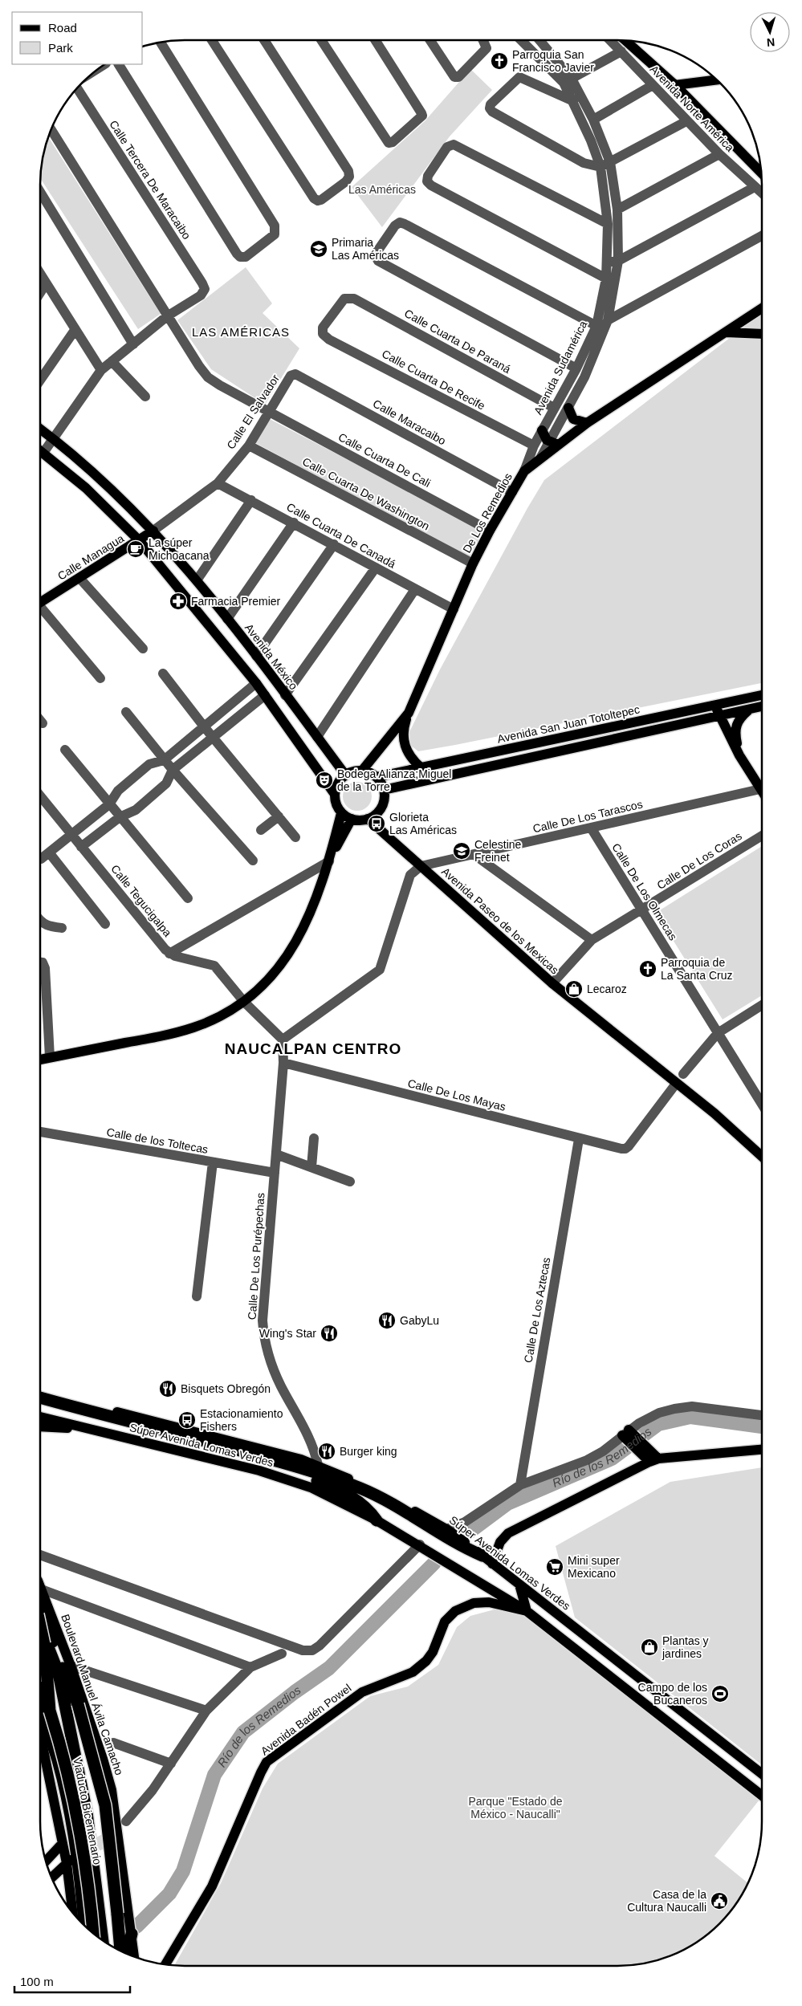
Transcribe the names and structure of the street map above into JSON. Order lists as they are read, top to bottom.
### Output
{
  "streets": {
    "highway": ["Viaducto Bicentenario"],
    "main road": [
      "Avenida Norte América",
      "Calle El Salvador",
      "De Los Remedios",
      "Calle Managua",
      "Avenida México",
      "Avenida San Juan Totoltepec",
      "Avenida Paseo de los Mexicas",
      "Súper Avenida Lomas Verdes",
      "Boulevard Manuel Ávila Camacho",
      "Avenida Badén Powel"
    ],
    "street": [
      "Calle Tercera De Maracaibo",
      "Calle Cuarta De Paraná",
      "Avenida Sudamérica",
      "Calle Cuarta De Recife",
      "Calle Maracaibo",
      "Calle Cuarta De Cali",
      "Calle Cuarta De Washington",
      "Calle Cuarta De Canadá",
      "Calle De Los Tarascos",
      "Calle De Los Coras",
      "Calle De Los Olmecas",
      "Calle Tegucigalpa",
      "Calle De Los Mayas",
      "Calle de los Toltecas",
      "Calle De Los Purépechas",
      "Calle De Los Aztecas"
    ]
  },
  "crossings": [
    ["Calle Tercera De Maracaibo", "Calle Cuarta De Cali"],
    ["Calle Cuarta De Paraná", "Avenida Sudamérica"],
    ["Calle Cuarta De Paraná", "Calle Cuarta De Recife"],
    ["Avenida Sudamérica", "Calle Cuarta De Recife"],
    ["Avenida Sudamérica", "De Los Remedios"],
    ["Calle El Salvador", "Calle Maracaibo"],
    ["Calle El Salvador", "Calle Cuarta De Cali"],
    ["Calle El Salvador", "Calle Cuarta De Washington"],
    ["Calle El Salvador", "Calle Cuarta De Canadá"],
    ["Calle El Salvador", "Calle Managua"],
    ["Calle El Salvador", "Avenida México"],
    ["Calle Maracaibo", "De Los Remedios"],
    ["Calle Cuarta De Cali", "De Los Remedios"],
    ["Calle Cuarta De Washington", "De Los Remedios"],
    ["De Los Remedios", "Calle Cuarta De Canadá"],
    ["De Los Remedios", "Avenida México"],
    ["De Los Remedios", "Avenida San Juan Totoltepec"],
    ["De Los Remedios", "Avenida Paseo de los Mexicas"],
    ["Avenida México", "Avenida San Juan Totoltepec"],
    ["Avenida México", "Avenida Paseo de los Mexicas"],
    ["Avenida San Juan Totoltepec", "Avenida Paseo de los Mexicas"],
    ["Calle De Los Tarascos", "Calle De Los Olmecas"],
    ["Calle De Los Tarascos", "Avenida Paseo de los Mexicas"],
    ["Calle De Los Coras", "Calle De Los Olmecas"],
    ["Calle De Los Coras", "Avenida Paseo de los Mexicas"],
    ["Calle Tegucigalpa", "Calle De Los Purépechas"],
    ["Avenida Paseo de los Mexicas", "Calle De Los Mayas"],
    ["Calle De Los Mayas", "Calle De Los Purépechas"],
    ["Calle De Los Mayas", "Calle De Los Aztecas"],
    ["Calle de los Toltecas", "Calle De Los Purépechas"],
    ["Calle De Los Purépechas", "Súper Avenida Lomas Verdes"],
    ["Súper Avenida Lomas Verdes", "Avenida Badén Powel"]
  ],
  "districts": ["LAS AMÉRICAS", "NAUCALPAN CENTRO"],
  "water": ["Río de los Remedios"],
  "parks": ["Las Américas", "Parque \"Estado de México - Naucalli\""],
  "places": {
    "church": ["Parroquia San Francisco Javier", "Parroquia de La Santa Cruz"],
    "school or university": ["Primaria Las Américas", "Celestine Freinet"],
    "cafe": ["La súper Michoacana"],
    "pharmacy": ["Farmacia Premier"],
    "theatre": ["Bodega Alianza;Miguel de la Torre"],
    "bus stop": ["Glorieta Las Américas", "Estacionamiento Fishers"],
    "shop": ["Lecaroz", "Plantas y jardines"],
    "restaurant": [
      "GabyLu",
      "Wing's Star",
      "Bisquets Obregón",
      "Burger king"
    ],
    "supermarket": ["Mini super Mexicano"],
    "sports": ["Campo de los Bucaneros"],
    "public building": ["Casa de la Cultura Naucalli"]
  },
  "legend": ["Road", "Park"],
  "scale_bar": "100 m",
  "north": "bottom"
}
